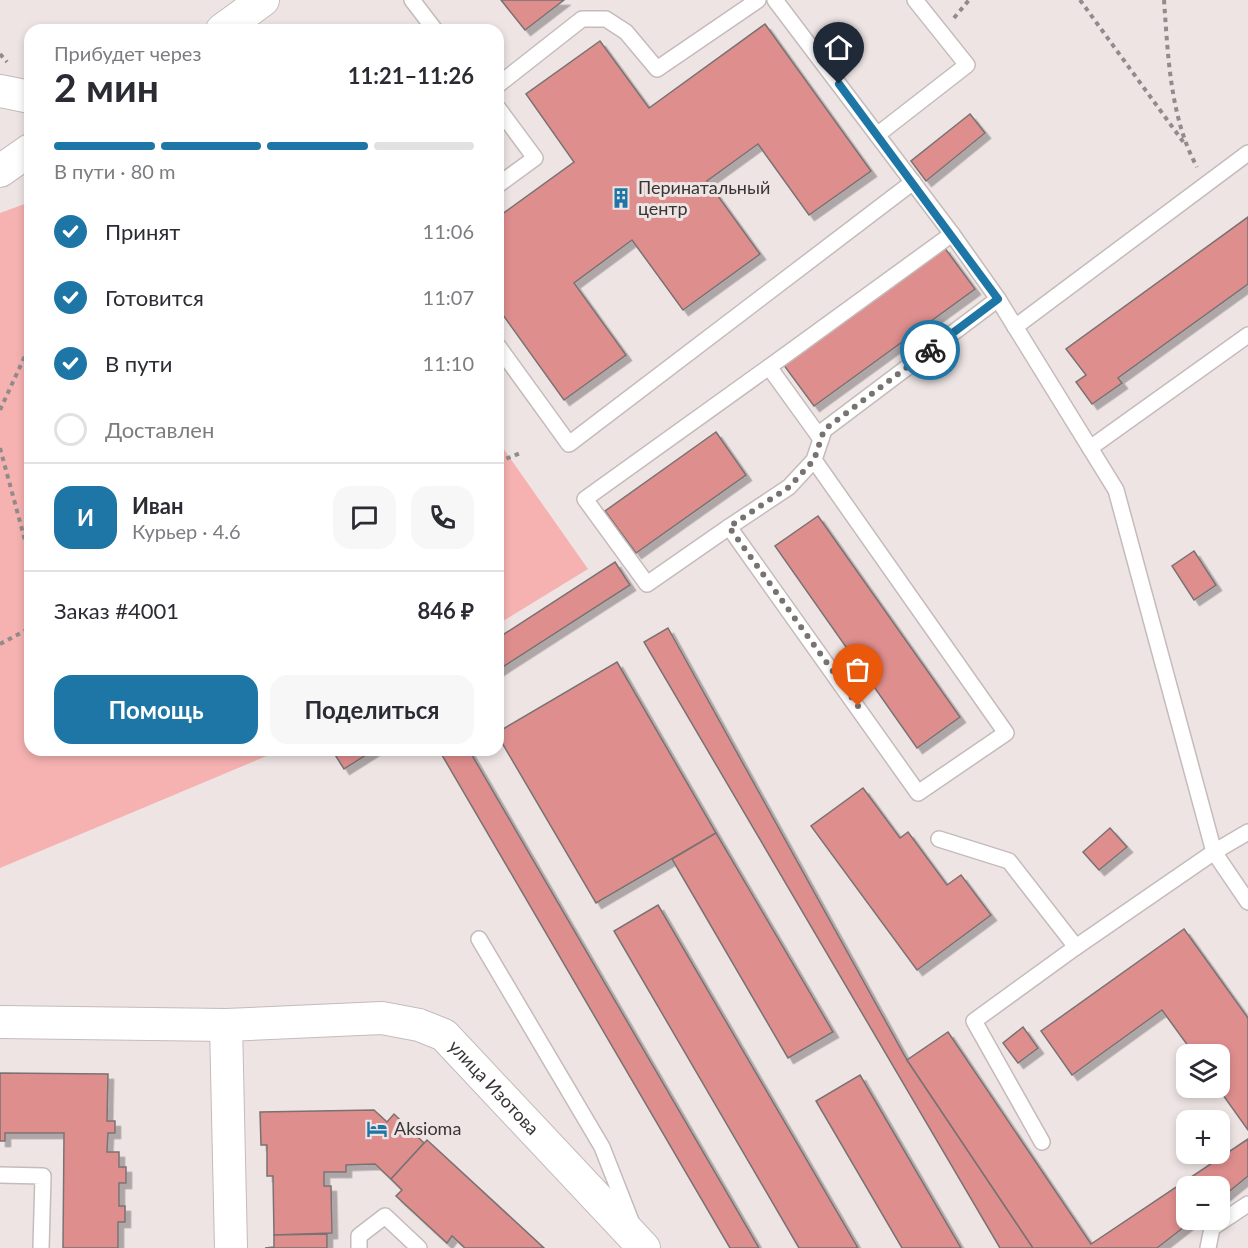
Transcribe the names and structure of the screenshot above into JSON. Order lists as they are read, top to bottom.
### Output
{
  "streets": {
    "street": ["улица Изотова"]
  },
  "places": {
    "building": ["Перинатальный центр"],
    "hotel": ["Aksioma"]
  },
  "page": {
    "heading": ["2 мин", "Прибудет через", "11:21–11:26"],
    "panel": [
      "Иван",
      "Курьер · 4.6",
      "Заказ #4001",
      "846 ₽"
    ],
    "bar": "В пути · 80 m",
    "list": [
      ["Принят", "11:06"],
      ["Готовится", "11:07"],
      ["В пути", "11:10"],
      "Доставлен"
    ],
    "round": "И",
    "buttons": ["Помощь", "Поделиться"],
    "map_buttons": ["+", "−"]
  }
}
